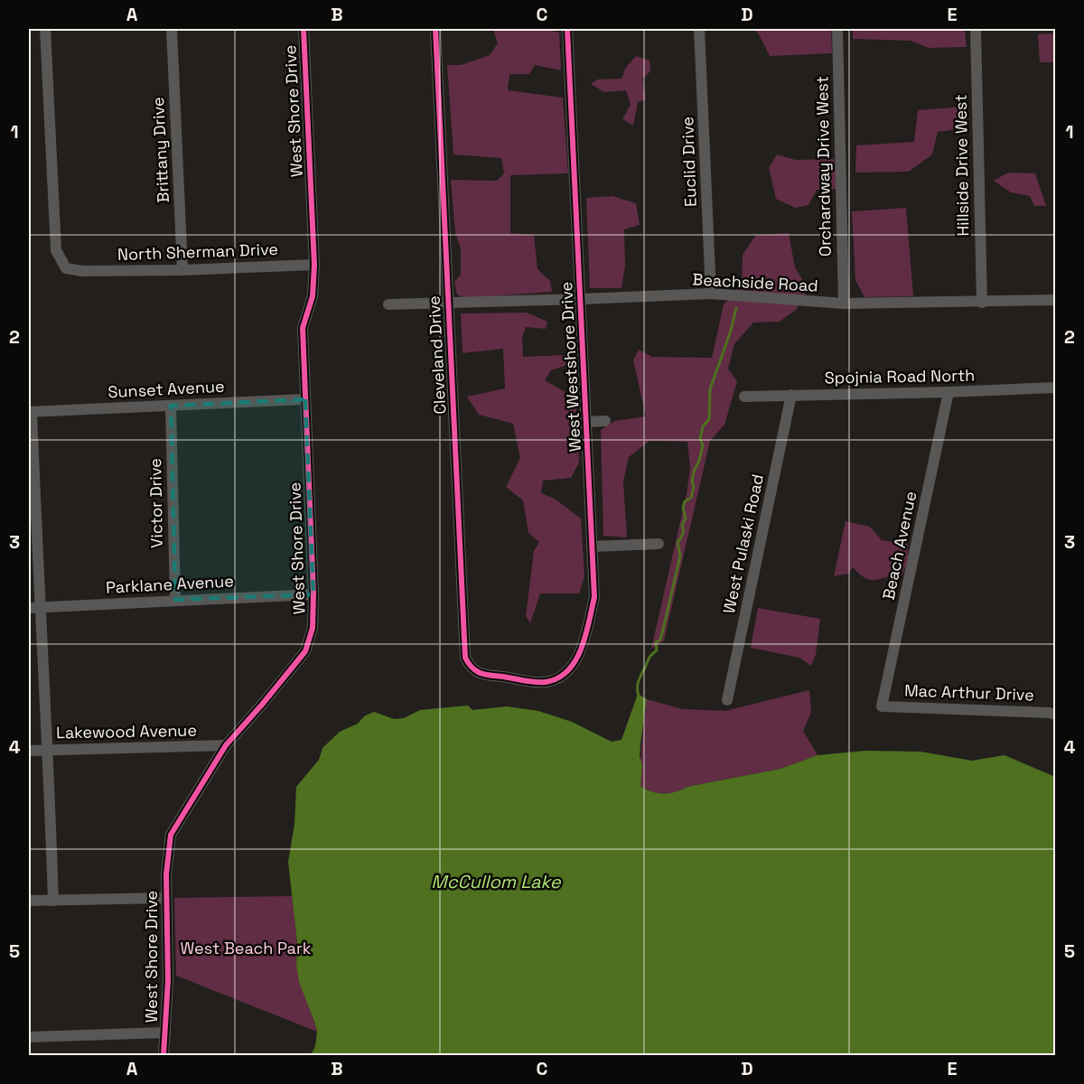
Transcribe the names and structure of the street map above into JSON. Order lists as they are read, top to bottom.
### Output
{
  "streets": {
    "street": [
      "West Shore Drive",
      "Brittany Drive",
      "Euclid Drive",
      "Hillside Drive West",
      "Orchardway Drive West",
      "North Sherman Drive",
      "Beachside Road",
      "Cleveland Drive",
      "West Westshore Drive",
      "Spojnia Road North",
      "Sunset Avenue",
      "Victor Drive",
      "West Pulaski Road",
      "Beach Avenue",
      "Parklane Avenue",
      "Mac Arthur Drive",
      "Lakewood Avenue"
    ]
  },
  "crossings": [
    ["West Shore Drive", "North Sherman Drive"],
    ["West Shore Drive", "Sunset Avenue"],
    ["West Shore Drive", "Parklane Avenue"],
    ["West Shore Drive", "Lakewood Avenue"],
    ["Brittany Drive", "North Sherman Drive"],
    ["Euclid Drive", "Beachside Road"],
    ["Hillside Drive West", "Beachside Road"],
    ["Orchardway Drive West", "Beachside Road"],
    ["Beachside Road", "Cleveland Drive"],
    ["Beachside Road", "West Westshore Drive"],
    ["Cleveland Drive", "West Westshore Drive"],
    ["Spojnia Road North", "West Pulaski Road"],
    ["Spojnia Road North", "Beach Avenue"],
    ["Sunset Avenue", "Victor Drive"],
    ["Victor Drive", "Parklane Avenue"],
    ["Beach Avenue", "Mac Arthur Drive"]
  ],
  "water": ["McCullom Lake"],
  "parks": ["West Beach Park"],
  "grid": {
    "columns": [
      "A",
      "B",
      "C",
      "D",
      "E"
    ],
    "rows": [
      "1",
      "2",
      "3",
      "4",
      "5"
    ]
  }
}
